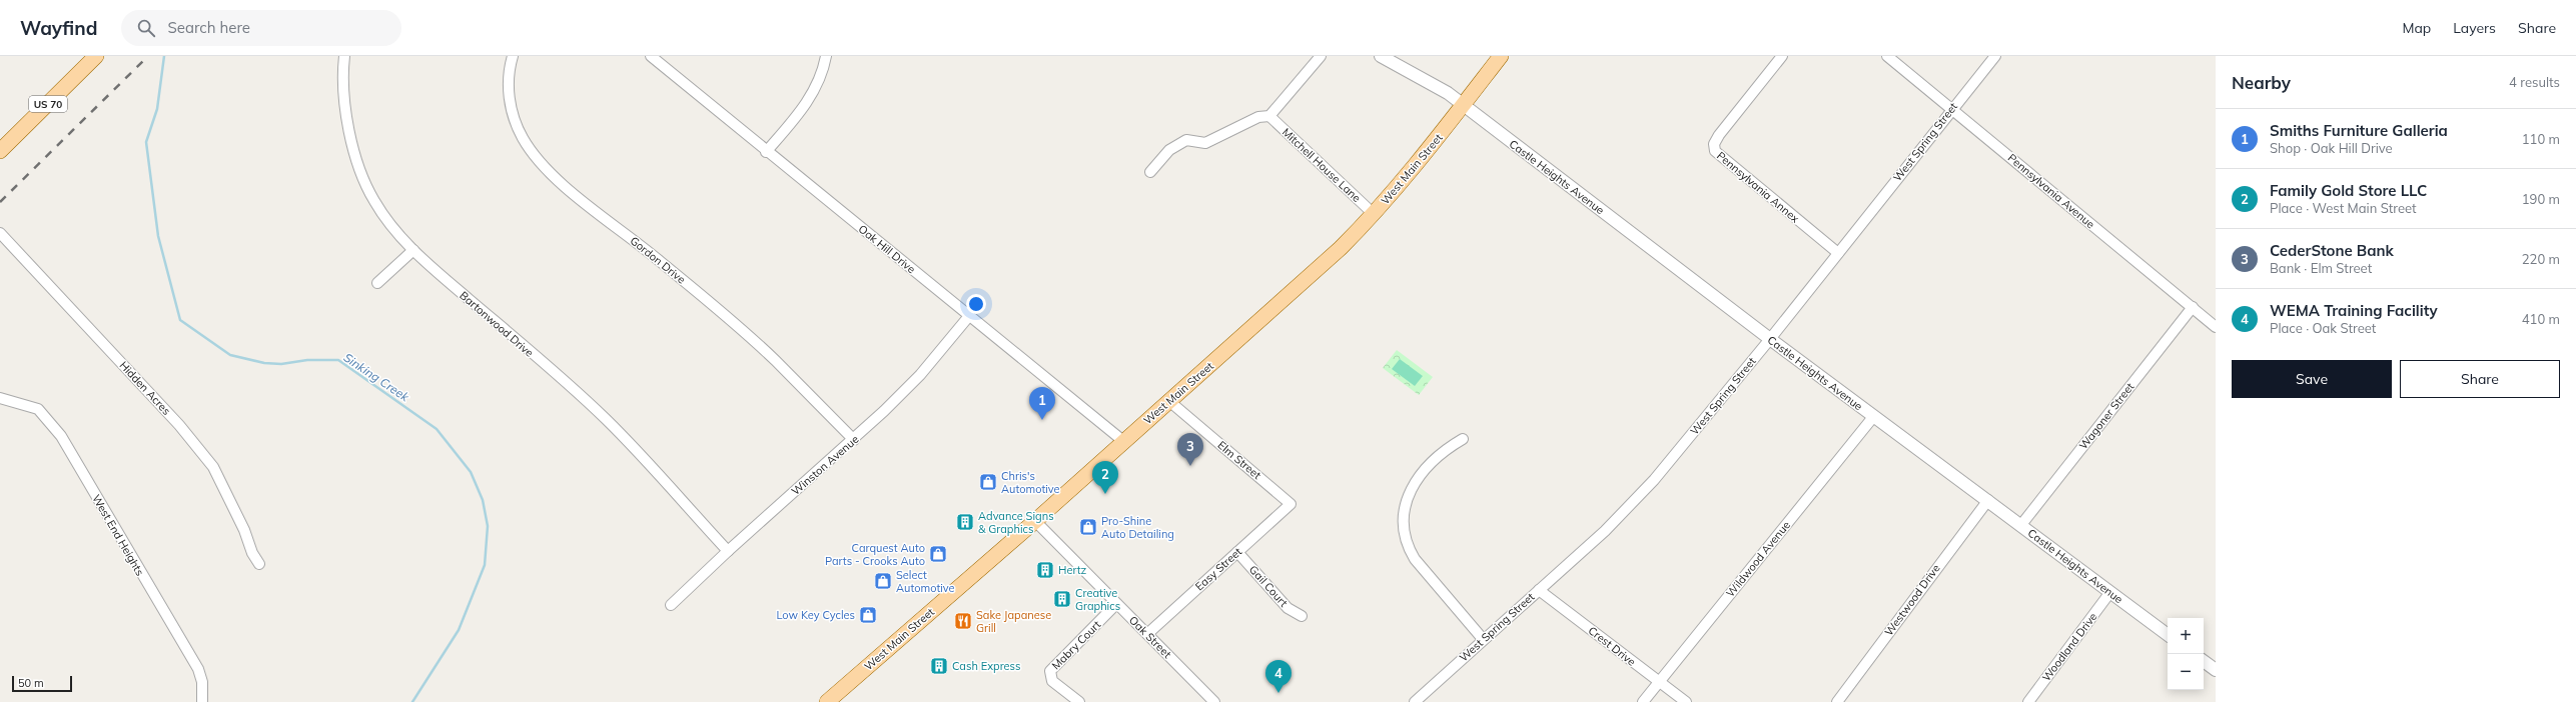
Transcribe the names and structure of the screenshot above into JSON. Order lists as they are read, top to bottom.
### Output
{
  "streets": {
    "main road": ["US 70", "West Main Street"],
    "street": [
      "West Spring Street",
      "Mitchell House Lane",
      "Castle Heights Avenue",
      "Pennsylvania Annex",
      "Pennsylvania Avenue",
      "Oak Hill Drive",
      "Gordon Drive",
      "Bartonwood Drive",
      "Hidden Acres",
      "Wagoner Street",
      "Elm Street",
      "Winston Avenue",
      "West End Heights",
      "Wildwood Avenue",
      "Easy Street",
      "Gail Court",
      "Westwood Drive",
      "Oak Street",
      "Mabry Court",
      "Crest Drive",
      "Woodland Drive"
    ]
  },
  "crossings": [
    ["West Spring Street", "Castle Heights Avenue"],
    ["West Spring Street", "Pennsylvania Annex"],
    ["West Spring Street", "Pennsylvania Avenue"],
    ["West Spring Street", "Crest Drive"],
    ["Mitchell House Lane", "West Main Street"],
    ["West Main Street", "Castle Heights Avenue"],
    ["West Main Street", "Oak Hill Drive"],
    ["West Main Street", "Elm Street"],
    ["West Main Street", "Oak Street"],
    ["Castle Heights Avenue", "Wagoner Street"],
    ["Castle Heights Avenue", "Wildwood Avenue"],
    ["Castle Heights Avenue", "Westwood Drive"],
    ["Castle Heights Avenue", "Woodland Drive"],
    ["Pennsylvania Avenue", "Wagoner Street"],
    ["Oak Hill Drive", "Winston Avenue"],
    ["Gordon Drive", "Winston Avenue"],
    ["Bartonwood Drive", "Winston Avenue"],
    ["Elm Street", "Easy Street"],
    ["Wildwood Avenue", "Crest Drive"],
    ["Easy Street", "Gail Court"],
    ["Easy Street", "Oak Street"],
    ["Oak Street", "Mabry Court"]
  ],
  "water": ["Sinking Creek"],
  "places": {
    "shop": [
      "Chris's Automotive",
      "Pro-Shine Auto Detailing",
      "Carquest Auto Parts - Crooks Auto",
      "Select Automotive",
      "Low Key Cycles"
    ],
    "building": [
      "Advance Signs & Graphics",
      "Hertz",
      "Creative Graphics",
      "Cash Express"
    ],
    "restaurant": ["Sake Japanese Grill"]
  },
  "scale_bar": "50 m",
  "page": {
    "header": "Wayfind",
    "search": "Search here",
    "nav": ["Map", "Layers", "Share"],
    "heading": ["Nearby", "4 results"],
    "list": [
      {
        "mark": "1",
        "name": "Smiths Furniture Galleria",
        "note": "Shop · Oak Hill Drive",
        "value": "110 m"
      },
      {
        "mark": "2",
        "name": "Family Gold Store LLC",
        "note": "Place · West Main Street",
        "value": "190 m"
      },
      {
        "mark": "3",
        "name": "CederStone Bank",
        "note": "Bank · Elm Street",
        "value": "220 m"
      },
      {
        "mark": "4",
        "name": "WEMA Training Facility",
        "note": "Place · Oak Street",
        "value": "410 m"
      }
    ],
    "buttons": ["Save", "Share"],
    "pins": [
      "1",
      "3",
      "2",
      "4"
    ],
    "map_buttons": ["+", "−"],
    "scale": "50 m"
  }
}
